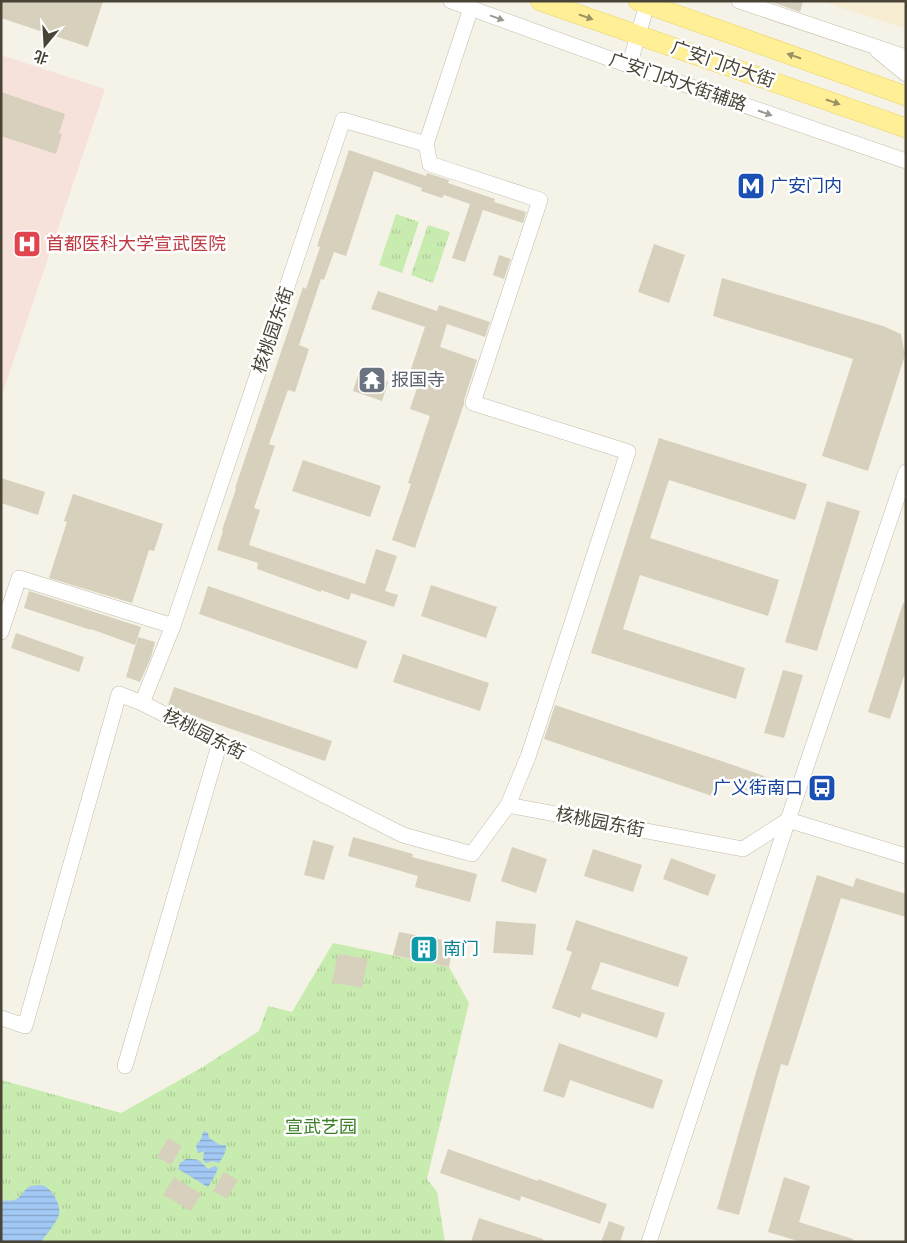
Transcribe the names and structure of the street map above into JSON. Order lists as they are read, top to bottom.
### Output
{
  "streets": {
    "main road": ["广安门内大街"],
    "street": ["广安门内大街辅路", "核桃园东街"]
  },
  "parks": ["宣武艺园"],
  "places": {
    "metro station": ["广安门内"],
    "hospital": ["首都医科大学宣武医院"],
    "temple": ["报国寺"],
    "bus stop": ["广义街南口"],
    "building": ["南门"]
  },
  "north": "bottom"
}
